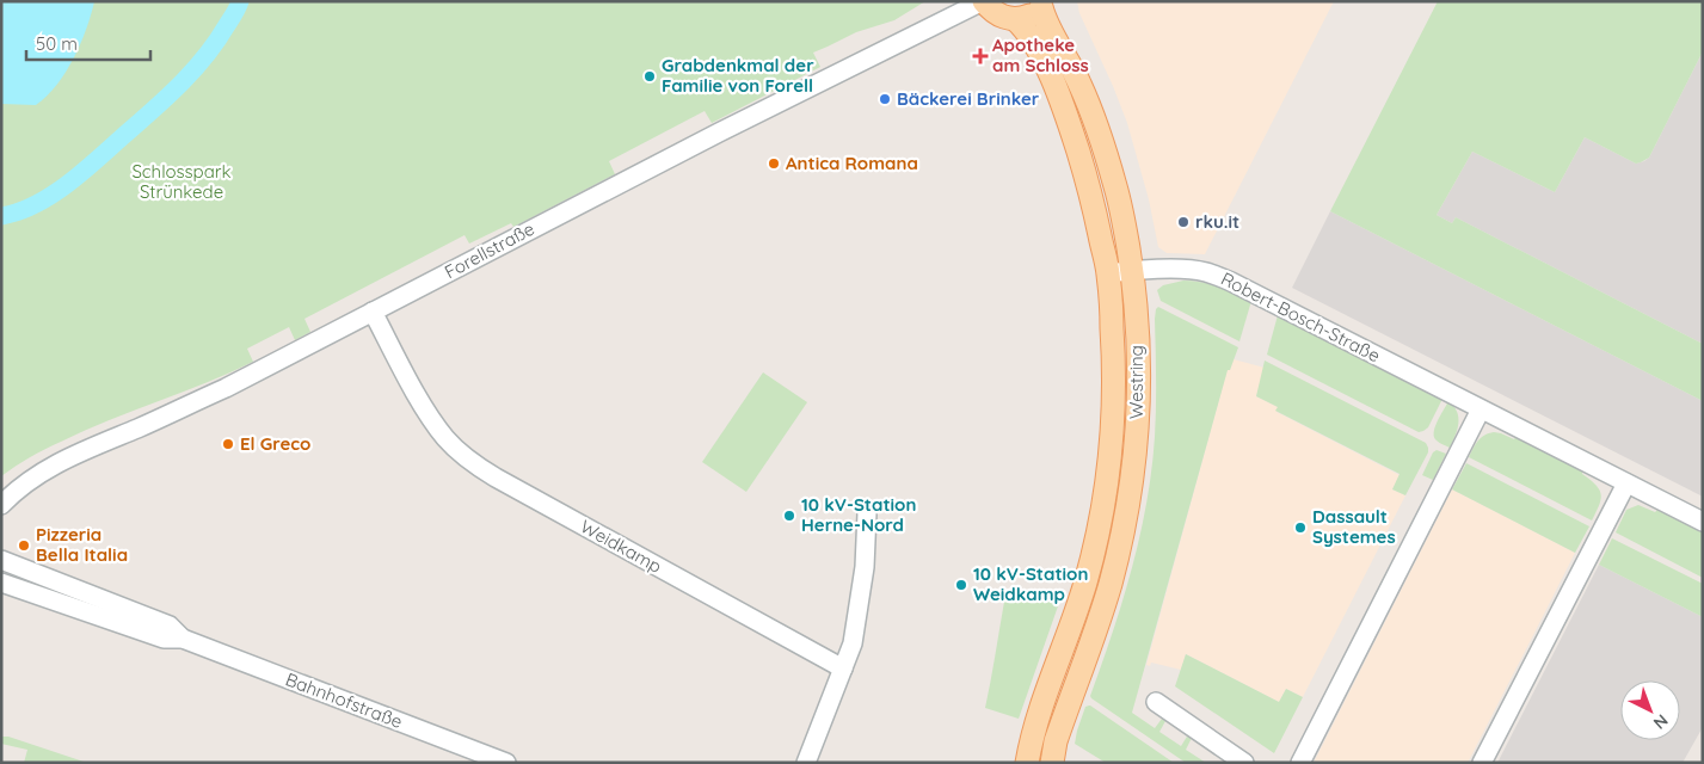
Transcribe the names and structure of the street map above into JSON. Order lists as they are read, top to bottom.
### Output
{
  "streets": {
    "main road": ["Westring"],
    "street": [
      "Forellstraße",
      "Robert-Bosch-Straße",
      "Weidkamp",
      "Bahnhofstraße"
    ]
  },
  "crossings": [
    ["Forellstraße", "Weidkamp"],
    ["Robert-Bosch-Straße", "Westring"]
  ],
  "parks": ["Schlosspark Strünkede"],
  "places": {
    "health": ["Apotheke am Schloss"],
    "other": [
      "Grabdenkmal der Familie von Forell",
      "Bäckerei Brinker",
      "Antica Romana",
      "rku.it",
      "El Greco",
      "10 kV-Station Herne-Nord",
      "Dassault Systemes",
      "Pizzeria Bella Italia",
      "10 kV-Station Weidkamp"
    ]
  },
  "scale_bar": "50 m",
  "north": "bottom right"
}
